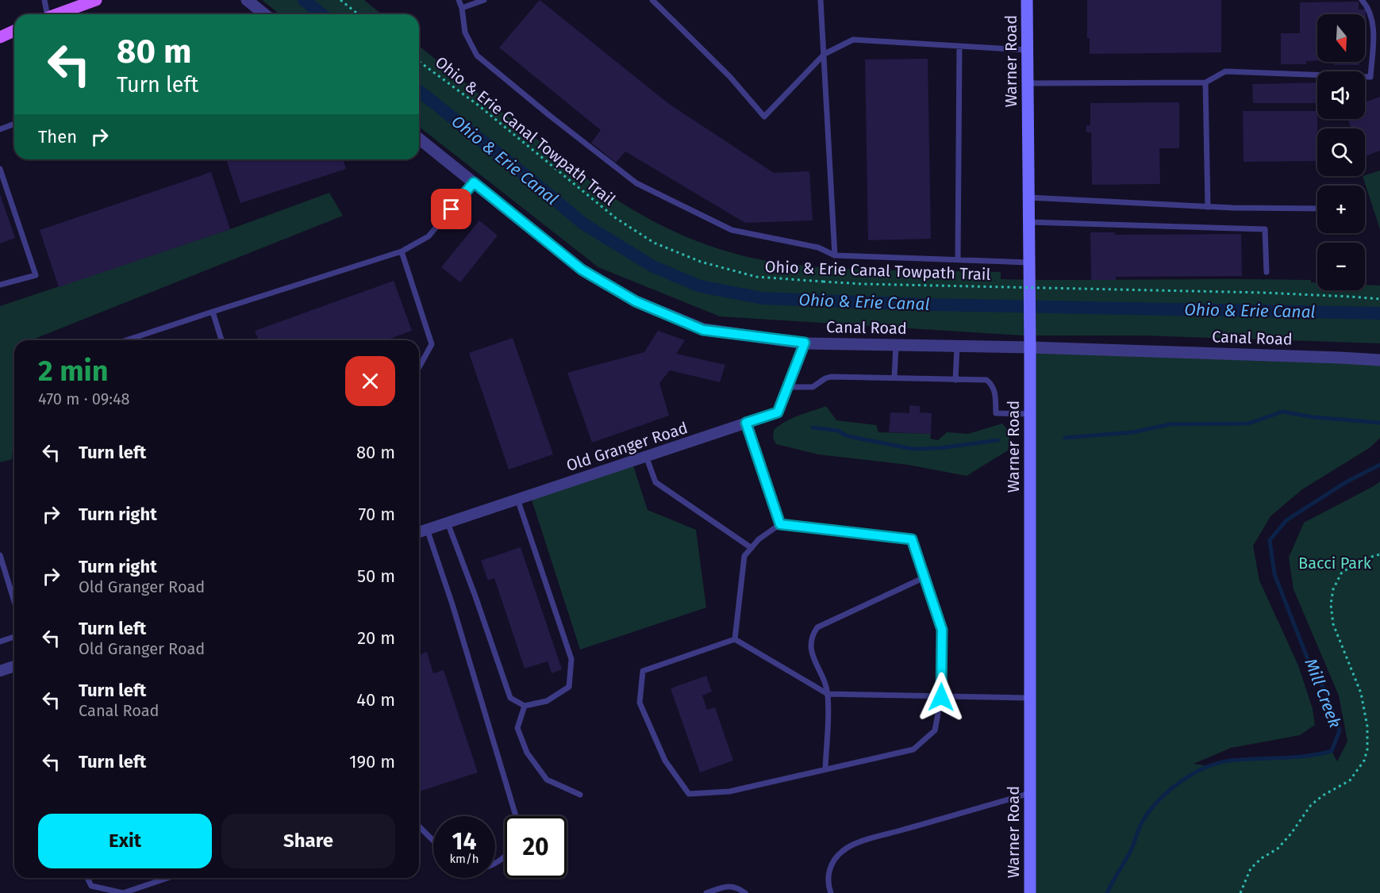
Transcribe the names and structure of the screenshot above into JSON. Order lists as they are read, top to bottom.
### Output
{
  "streets": {
    "main road": ["Warner Road"],
    "street": ["Canal Road", "Old Granger Road"],
    "path": ["Ohio & Erie Canal Towpath Trail"]
  },
  "crossings": [
    ["Warner Road", "Canal Road"],
    ["Canal Road", "Old Granger Road"]
  ],
  "water": ["Ohio & Erie Canal", "Mill Creek"],
  "parks": ["Bacci Park"],
  "north": "bottom",
  "page": {
    "map_buttons": ["+", "−"],
    "turn": ["80 m", "Turn left"],
    "then": "Then",
    "heading": ["2 min", "470 m · 09:48"],
    "list": [
      {
        "name": "Turn left",
        "value": "80 m"
      },
      {
        "name": "Turn right",
        "value": "70 m"
      },
      {
        "name": "Turn right",
        "note": "Old Granger Road",
        "value": "50 m"
      },
      {
        "name": "Turn left",
        "note": "Old Granger Road",
        "value": "20 m"
      },
      {
        "name": "Turn left",
        "note": "Canal Road",
        "value": "40 m"
      },
      {
        "name": "Turn left",
        "value": "190 m"
      }
    ],
    "buttons": ["Exit", "Share"],
    "speed": "14 km/h",
    "limit": "20"
  }
}
